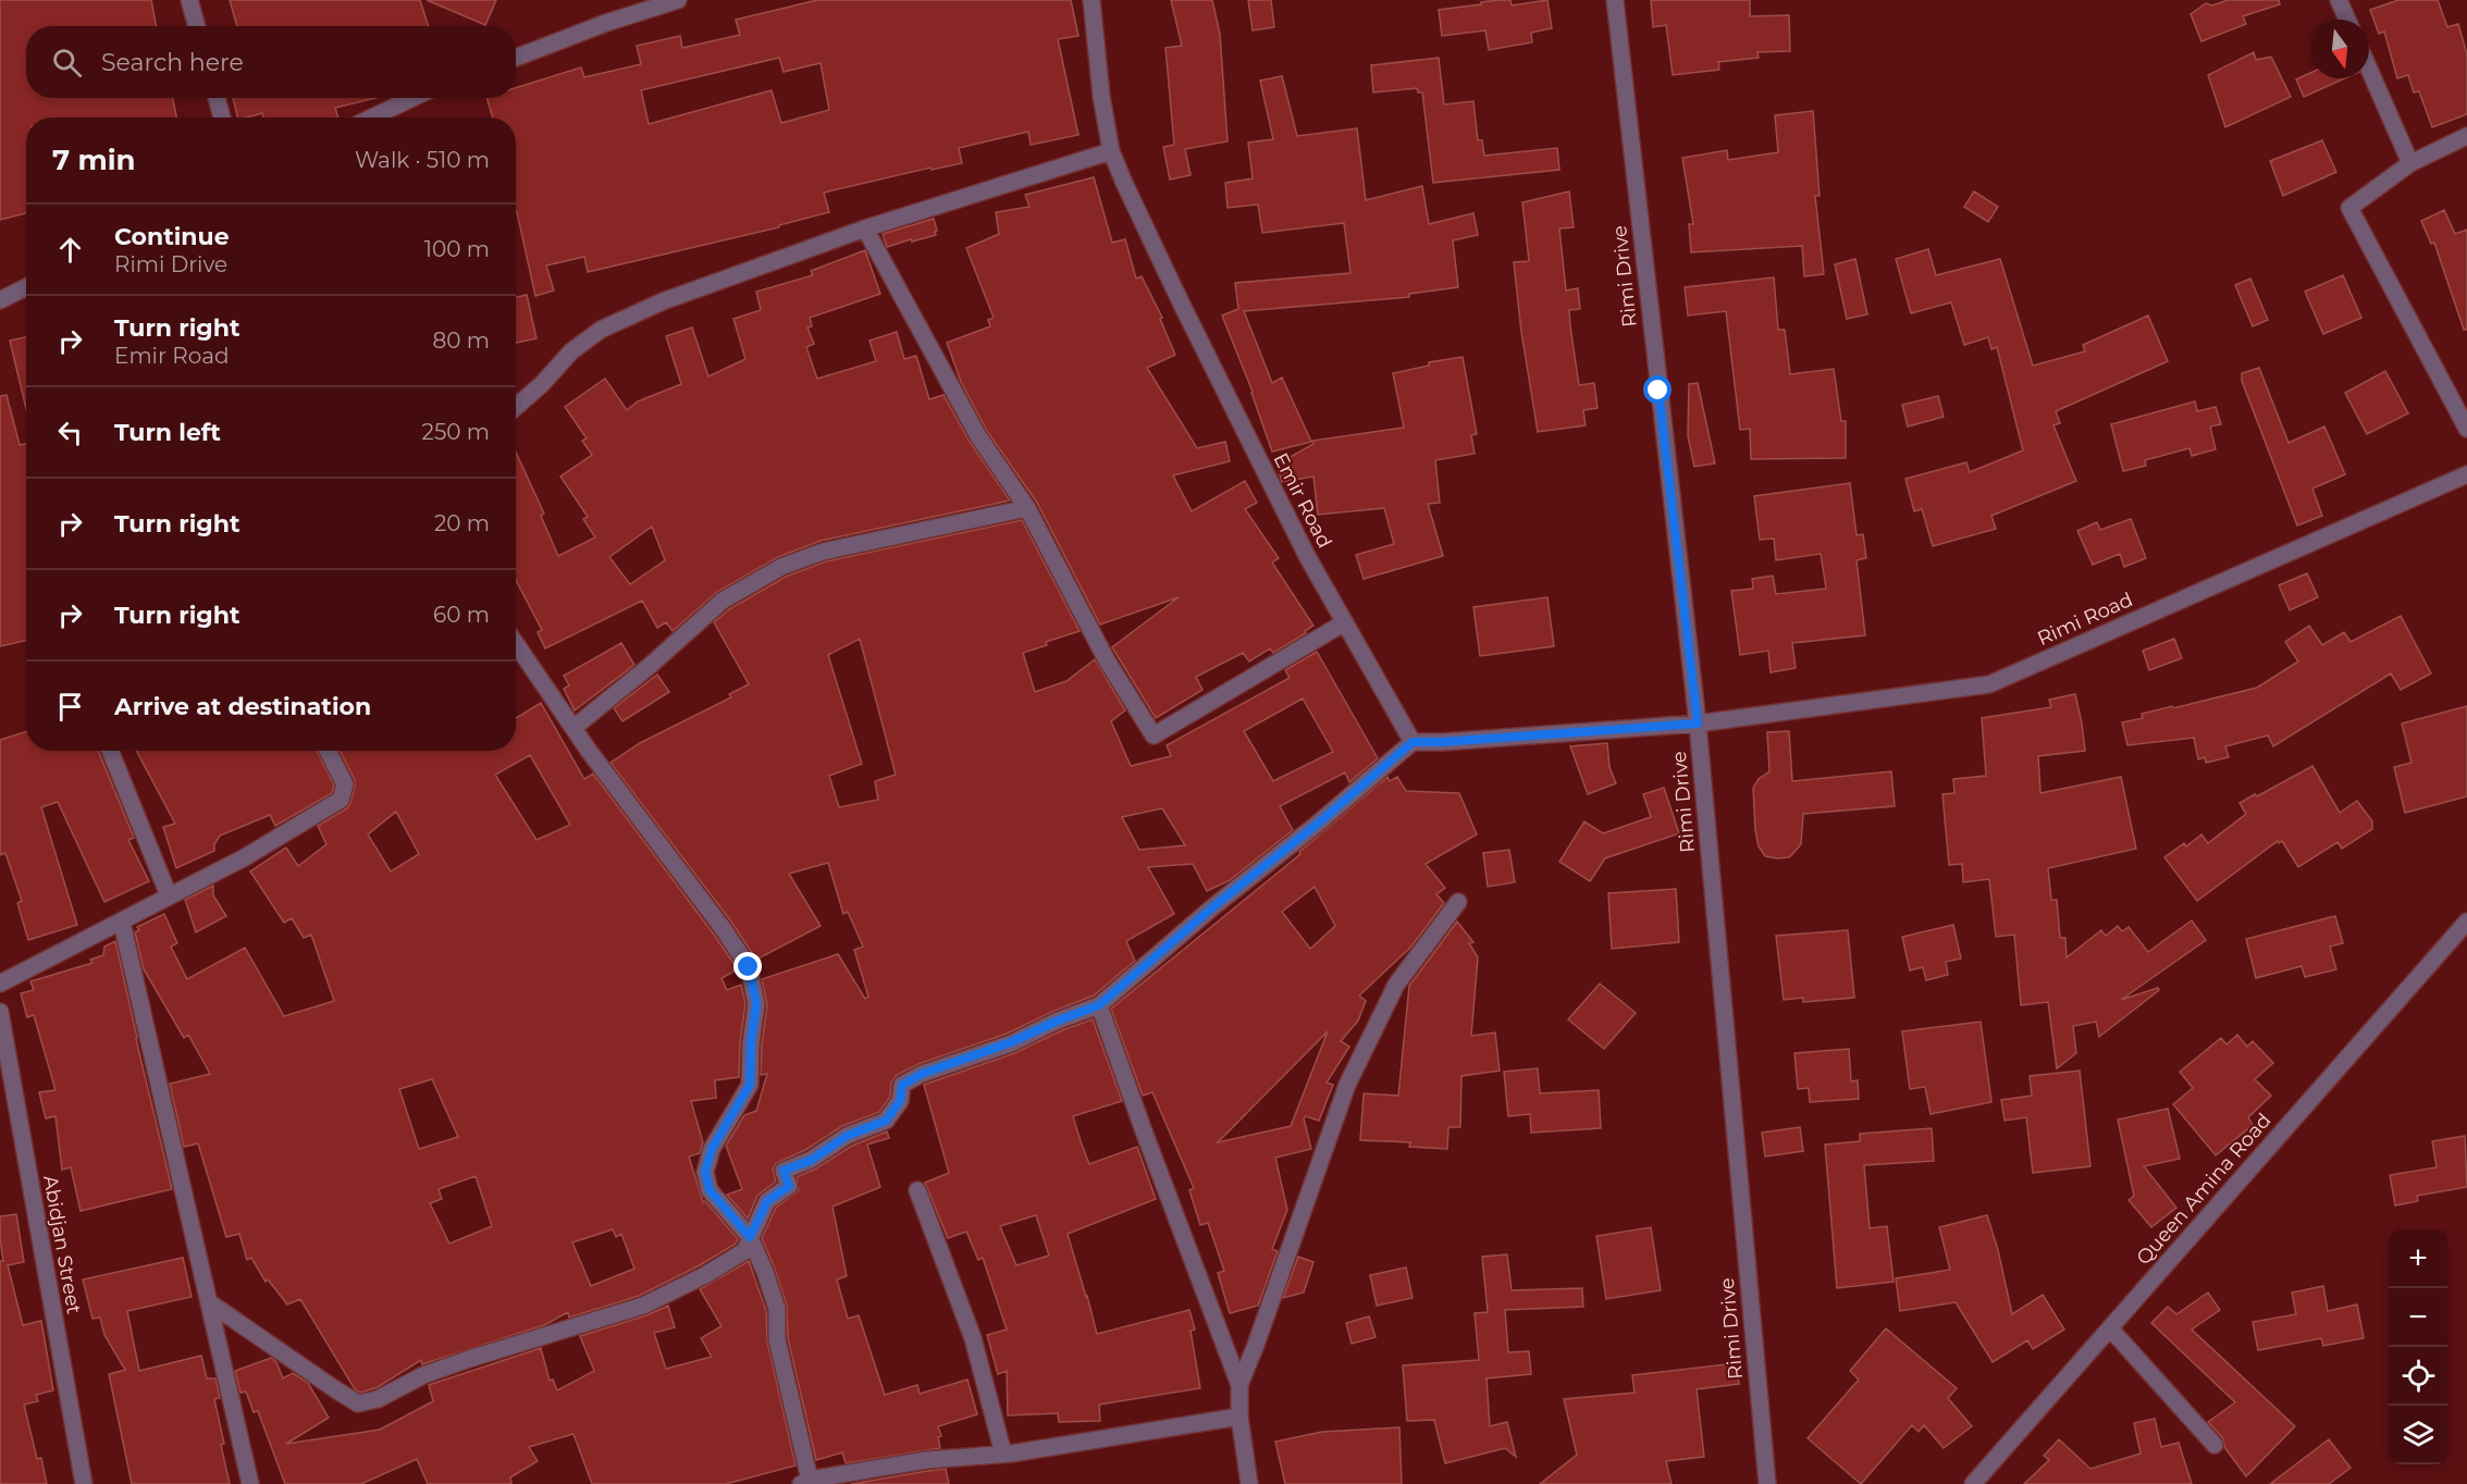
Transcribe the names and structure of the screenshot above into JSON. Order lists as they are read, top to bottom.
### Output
{
  "streets": {
    "street": [
      "Rimi Drive",
      "Emir Road",
      "Rimi Road",
      "Queen Amina Road",
      "Abidjan Street"
    ]
  },
  "crossings": [
    ["Rimi Drive", "Rimi Road"]
  ],
  "north": "bottom",
  "page": {
    "search": "Search here",
    "heading": ["7 min", "Walk · 510 m"],
    "list": [
      ["Continue", "Rimi Drive", "100 m"],
      ["Turn right", "Emir Road", "80 m"],
      ["Turn left", "250 m"],
      ["Turn right", "20 m"],
      ["Turn right", "60 m"],
      "Arrive at destination"
    ],
    "map_buttons": ["+", "−"]
  }
}
